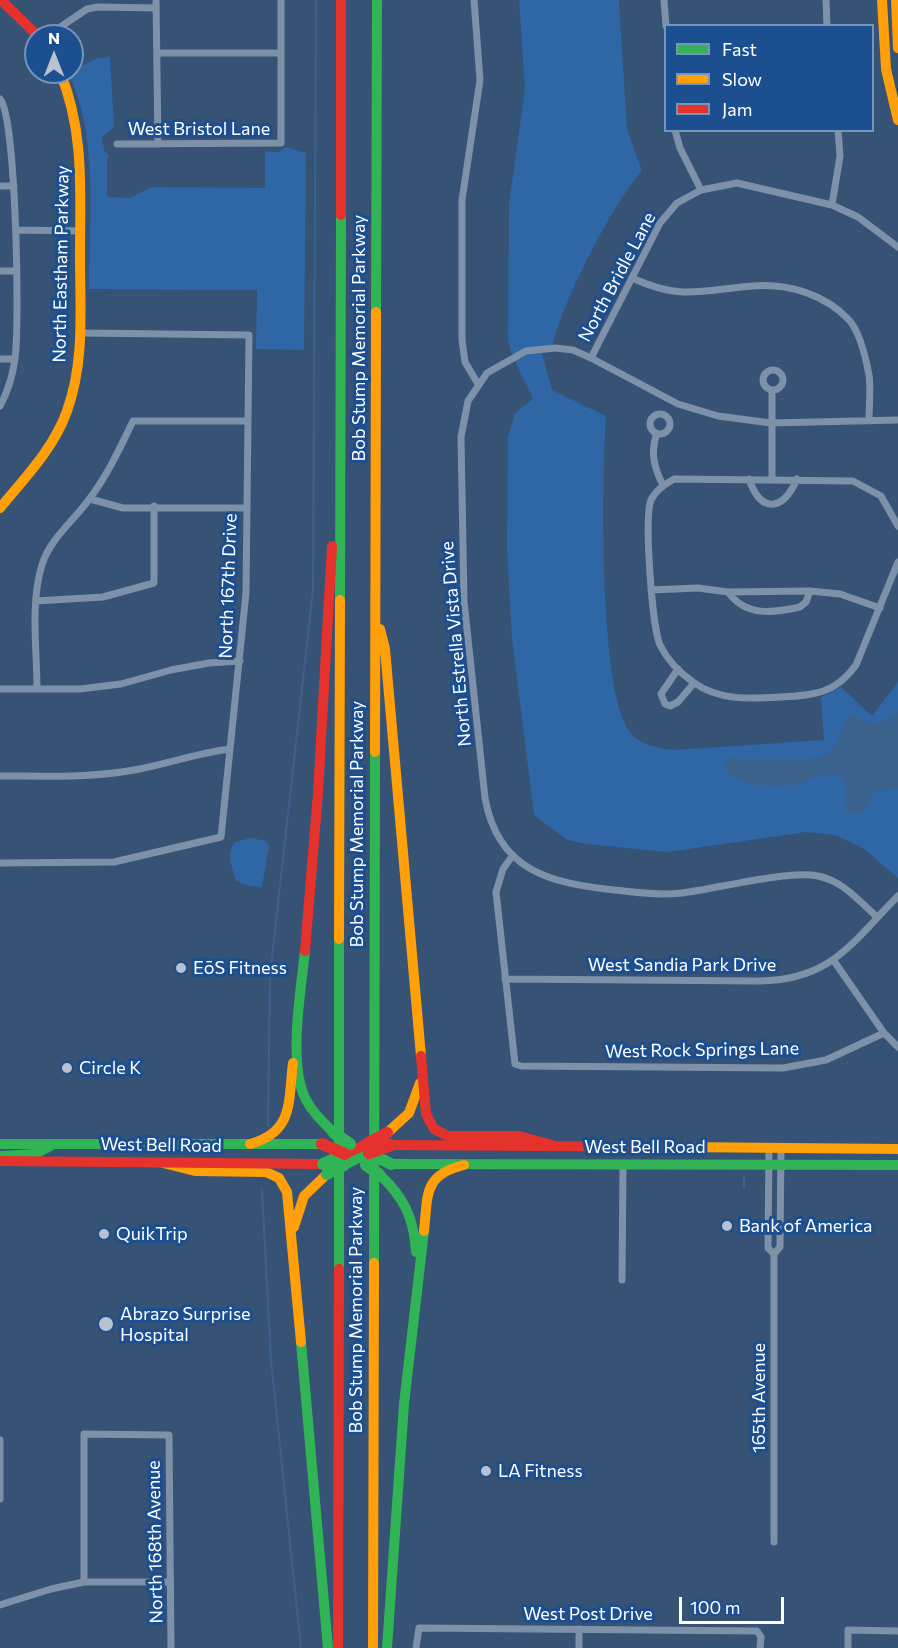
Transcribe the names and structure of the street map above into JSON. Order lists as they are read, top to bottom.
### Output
{
  "streets": {
    "main road": ["North Eastham Parkway", "Bob Stump Memorial Parkway", "West Bell Road"],
    "street": [
      "West Bristol Lane",
      "North Bridle Lane",
      "North 167th Drive",
      "North Estrella Vista Drive",
      "West Sandia Park Drive",
      "West Rock Springs Lane",
      "165th Avenue",
      "North 168th Avenue",
      "West Post Drive"
    ]
  },
  "crossings": [
    ["North Eastham Parkway", "North 167th Drive"],
    ["North Estrella Vista Drive", "West Sandia Park Drive"],
    ["West Sandia Park Drive", "West Rock Springs Lane"],
    ["West Bell Road", "165th Avenue"]
  ],
  "places": [
    "EōS Fitness",
    "Circle K",
    "Bank of America",
    "QuikTrip",
    "Abrazo Surprise Hospital",
    "LA Fitness"
  ],
  "legend": ["Fast", "Slow", "Jam"],
  "scale_bar": "100 m",
  "north": "top"
}
